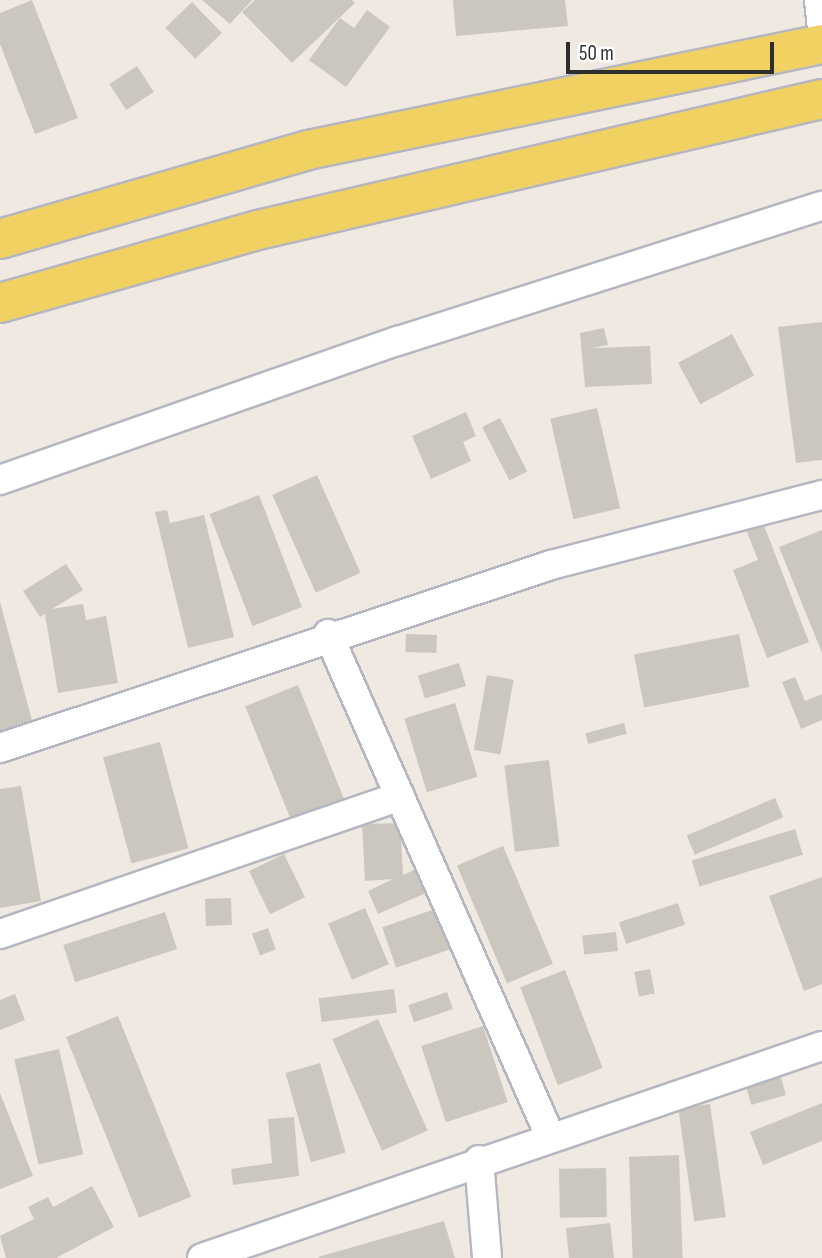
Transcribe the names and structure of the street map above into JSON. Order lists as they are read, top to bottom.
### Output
{
  "scale_bar": "50 m"
}
